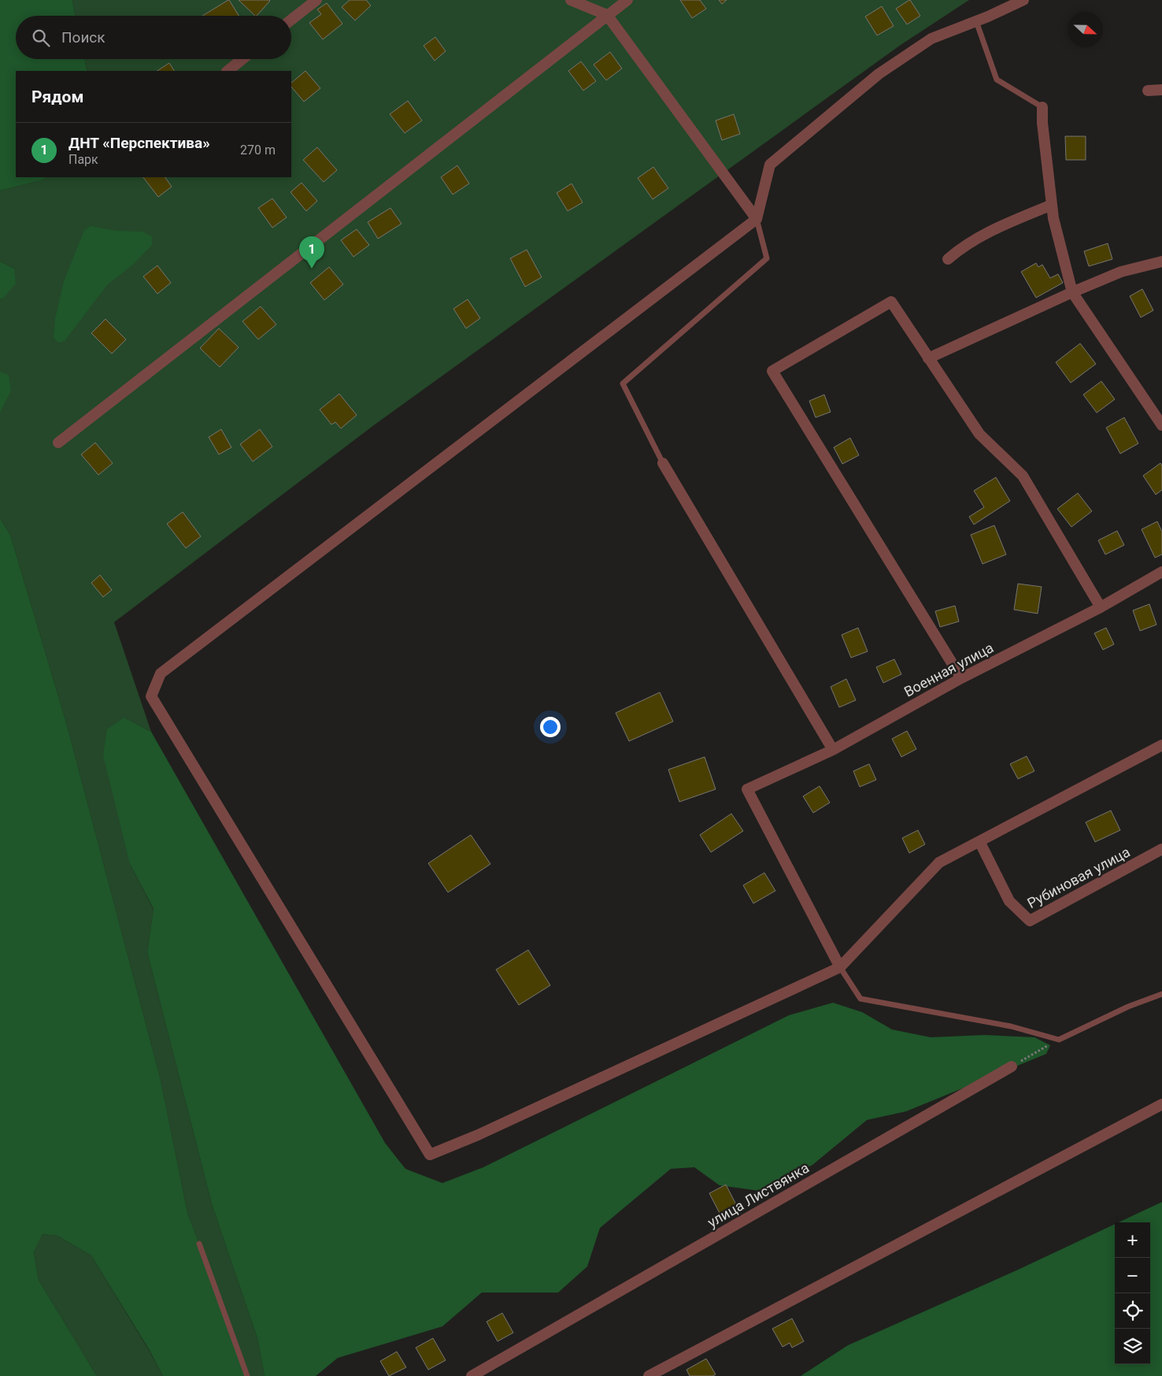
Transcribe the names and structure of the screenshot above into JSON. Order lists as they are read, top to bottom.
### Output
{
  "streets": {
    "street": ["Военная улица", "Рубиновая улица", "улица Листвянка"]
  },
  "north": "right",
  "page": {
    "search": "Поиск",
    "heading": "Рядом",
    "list": [
      {
        "mark": "1",
        "name": "ДНТ «Перспектива»",
        "note": "Парк",
        "value": "270 m"
      }
    ],
    "pins": "1",
    "map_buttons": ["+", "−"]
  }
}
